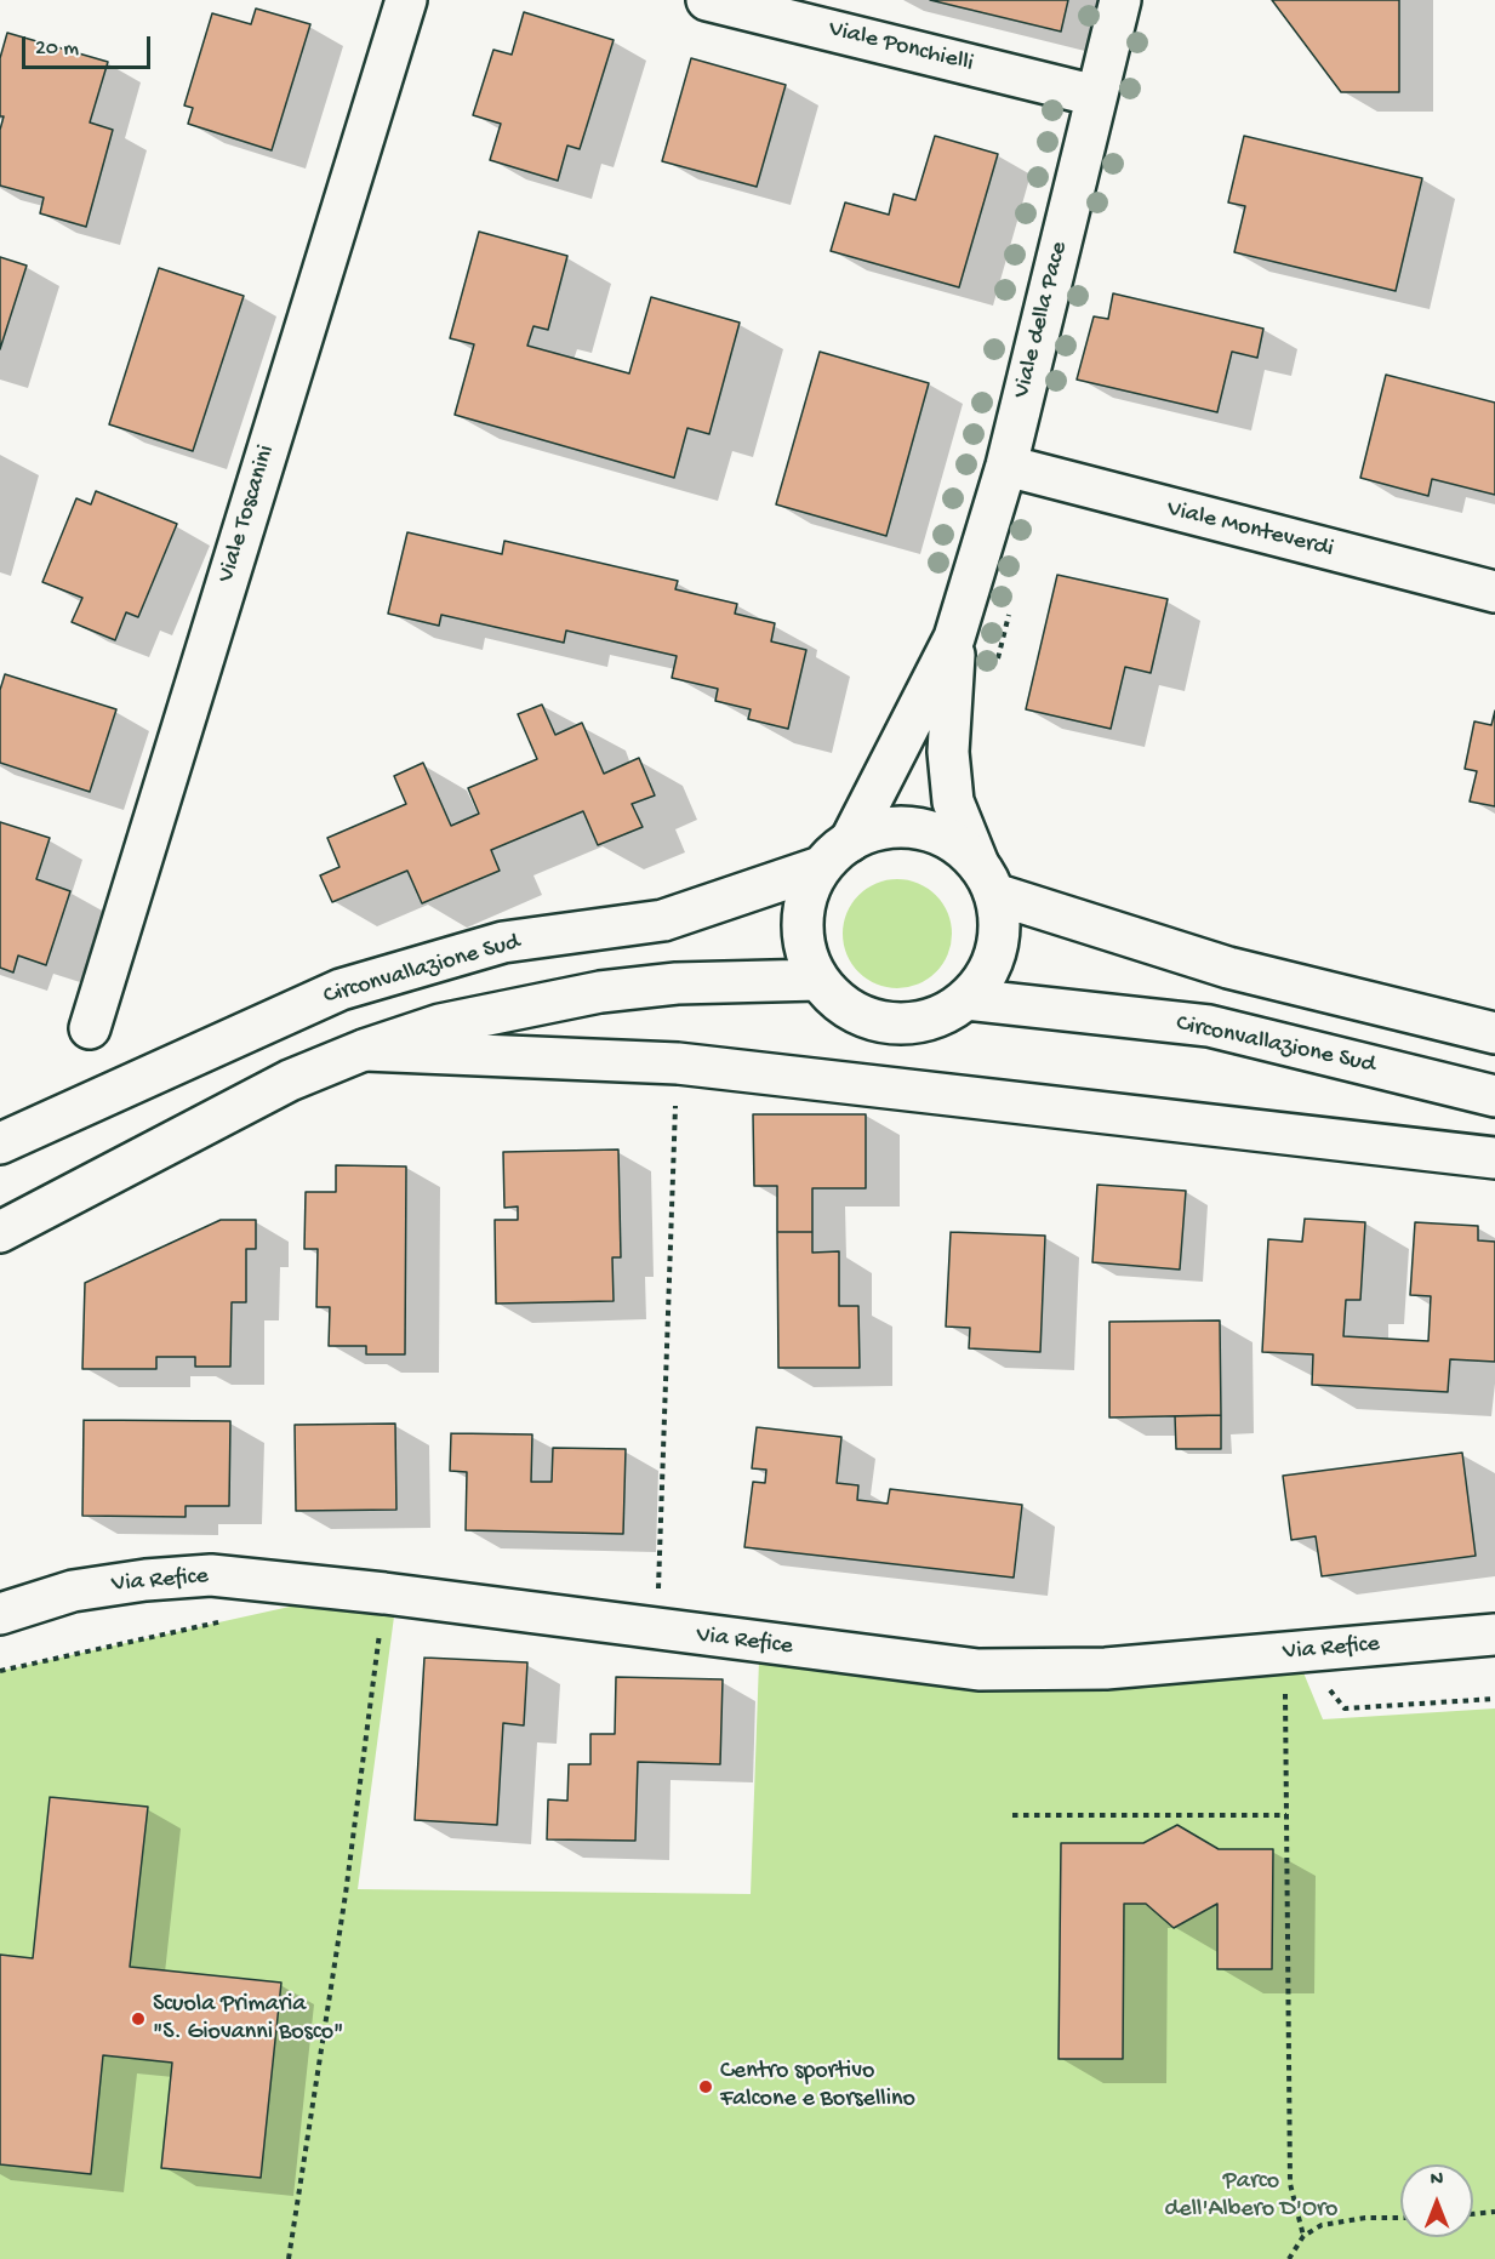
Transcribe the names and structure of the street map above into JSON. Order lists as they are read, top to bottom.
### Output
{
  "streets": {
    "street": [
      "Viale Ponchielli",
      "Viale della Pace",
      "Viale Toscanini",
      "Viale Monteverdi",
      "Circonvallazione Sud",
      "Via Refice"
    ]
  },
  "crossings": [
    ["Viale Ponchielli", "Viale della Pace"],
    ["Viale della Pace", "Viale Monteverdi"],
    ["Viale della Pace", "Circonvallazione Sud"]
  ],
  "parks": ["Parco dell'Albero D'Oro"],
  "places": ["Scuola Primaria \"S. Giovanni Bosco\"", "Centro sportivo Falcone e Borsellino"],
  "scale_bar": "20 m",
  "north": "top"
}
